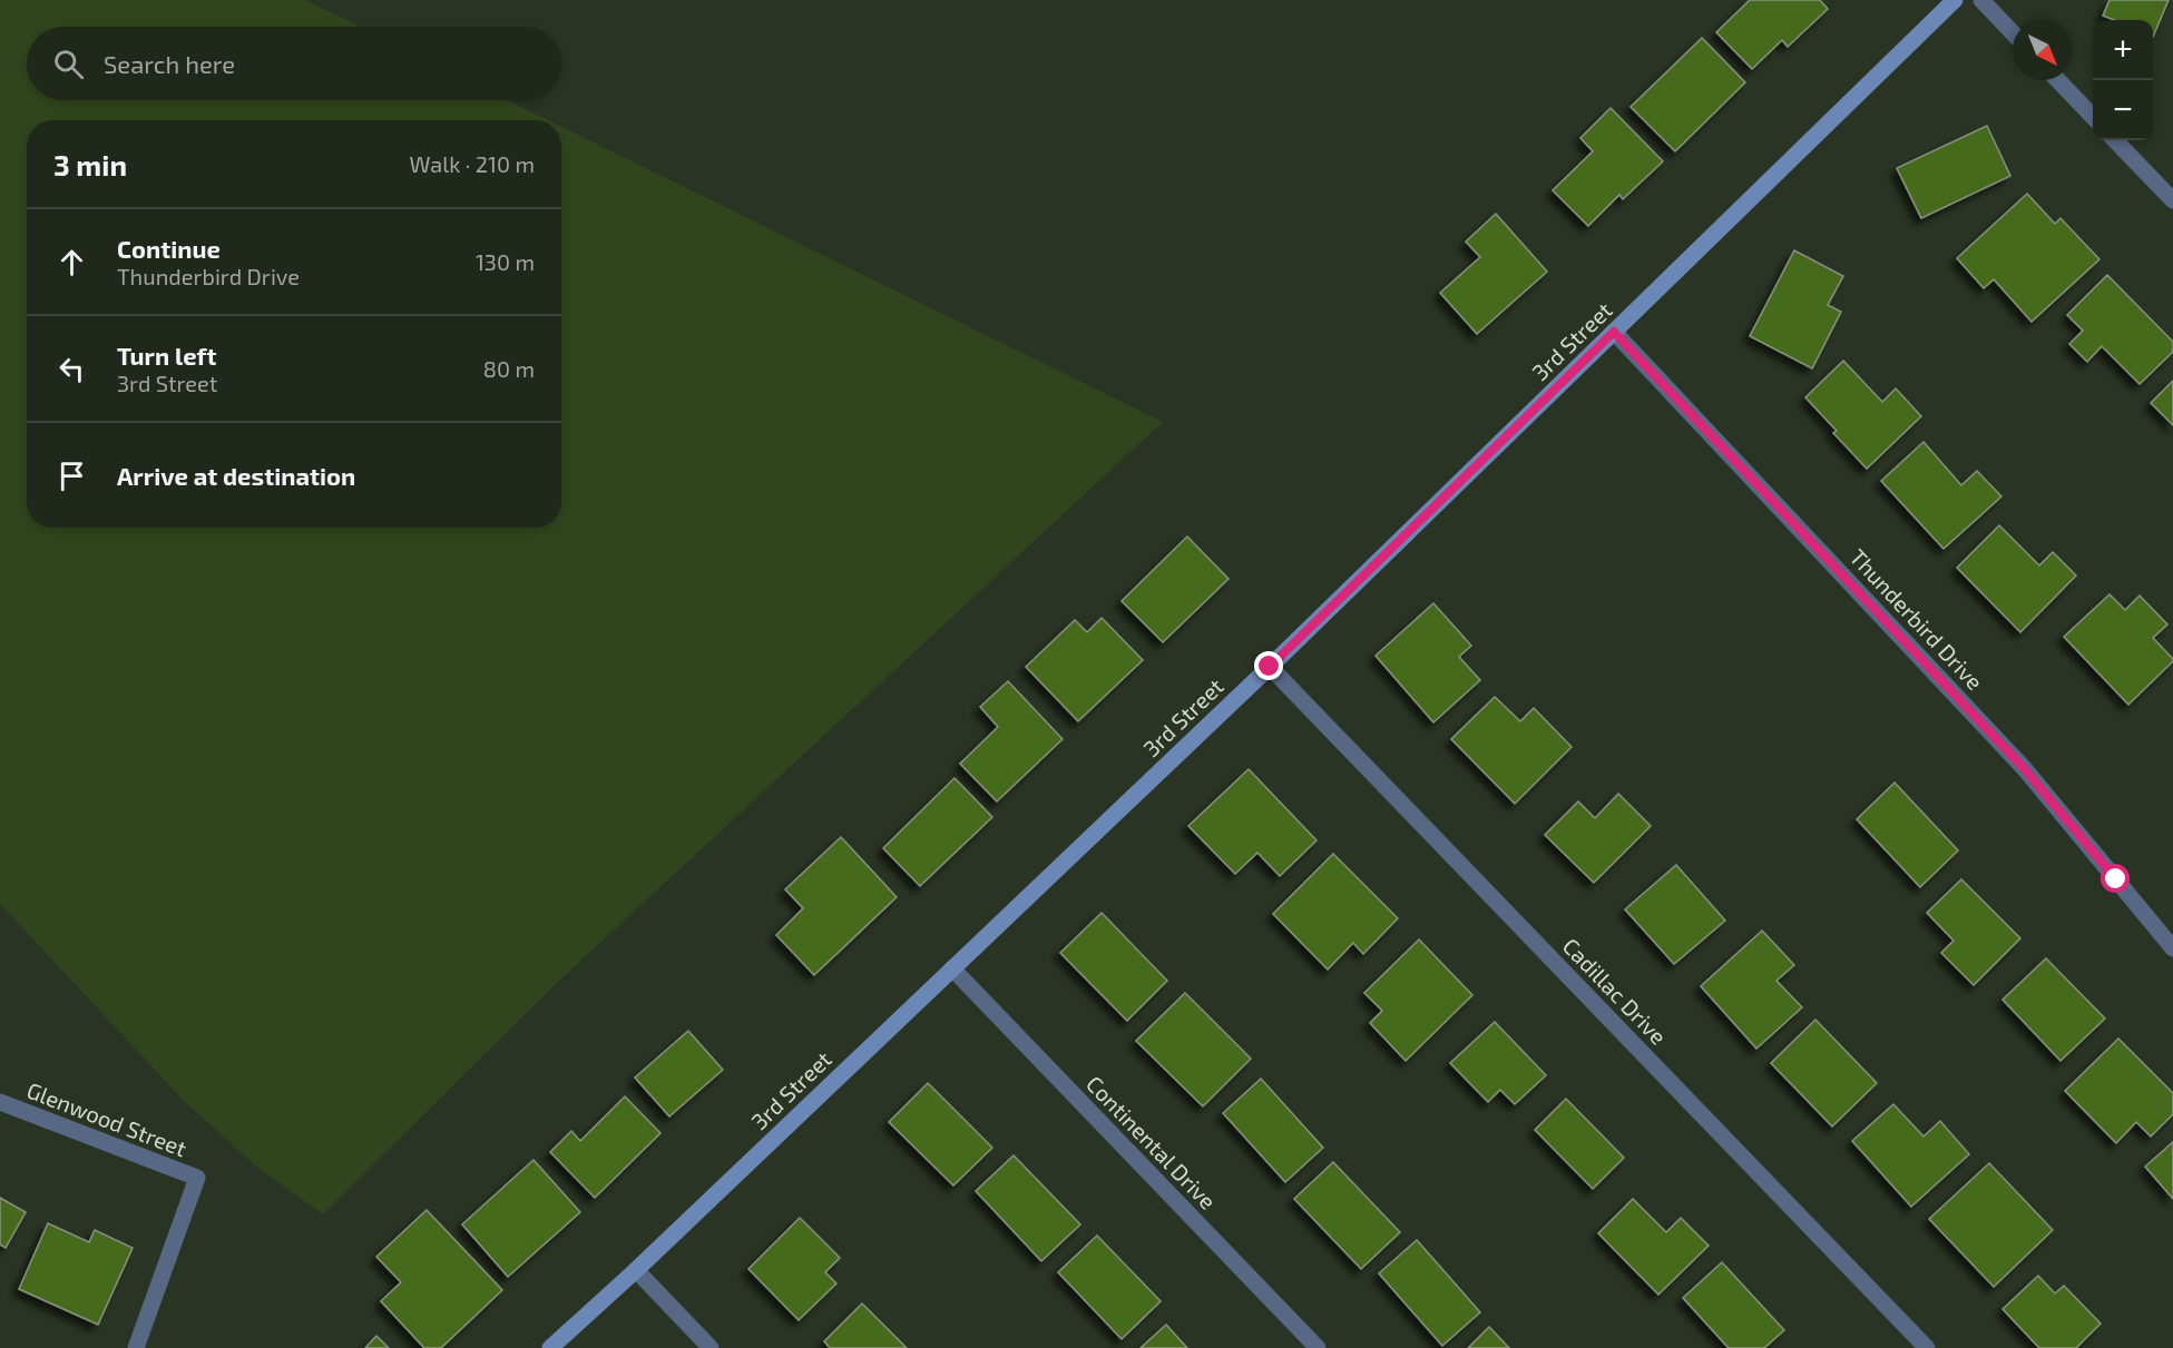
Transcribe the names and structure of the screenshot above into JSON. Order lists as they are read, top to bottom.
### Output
{
  "streets": {
    "street": [
      "3rd Street",
      "Thunderbird Drive",
      "Cadillac Drive",
      "Glenwood Street",
      "Continental Drive"
    ]
  },
  "crossings": [
    ["3rd Street", "Thunderbird Drive"],
    ["3rd Street", "Cadillac Drive"],
    ["3rd Street", "Continental Drive"]
  ],
  "north": "bottom right",
  "page": {
    "map_buttons": ["+", "−"],
    "search": "Search here",
    "heading": ["3 min", "Walk · 210 m"],
    "list": [
      ["Continue", "Thunderbird Drive", "130 m"],
      ["Turn left", "3rd Street", "80 m"],
      "Arrive at destination"
    ]
  }
}
